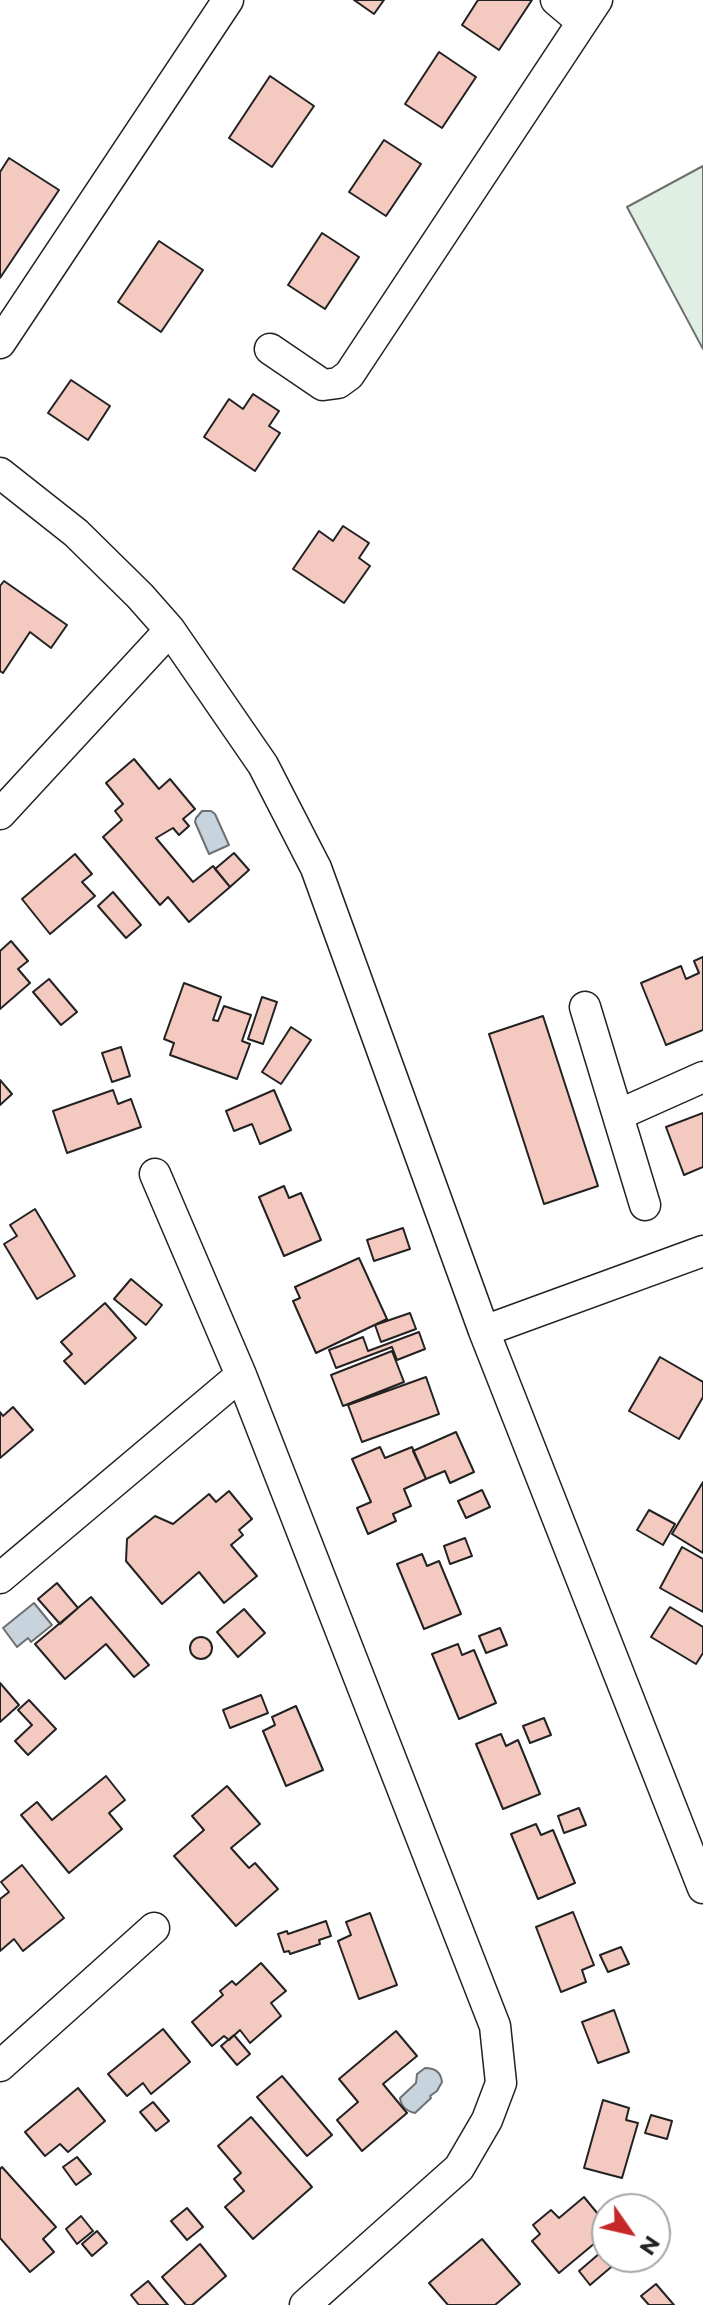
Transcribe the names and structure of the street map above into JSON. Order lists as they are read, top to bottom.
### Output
{
  "north": "bottom right"
}
